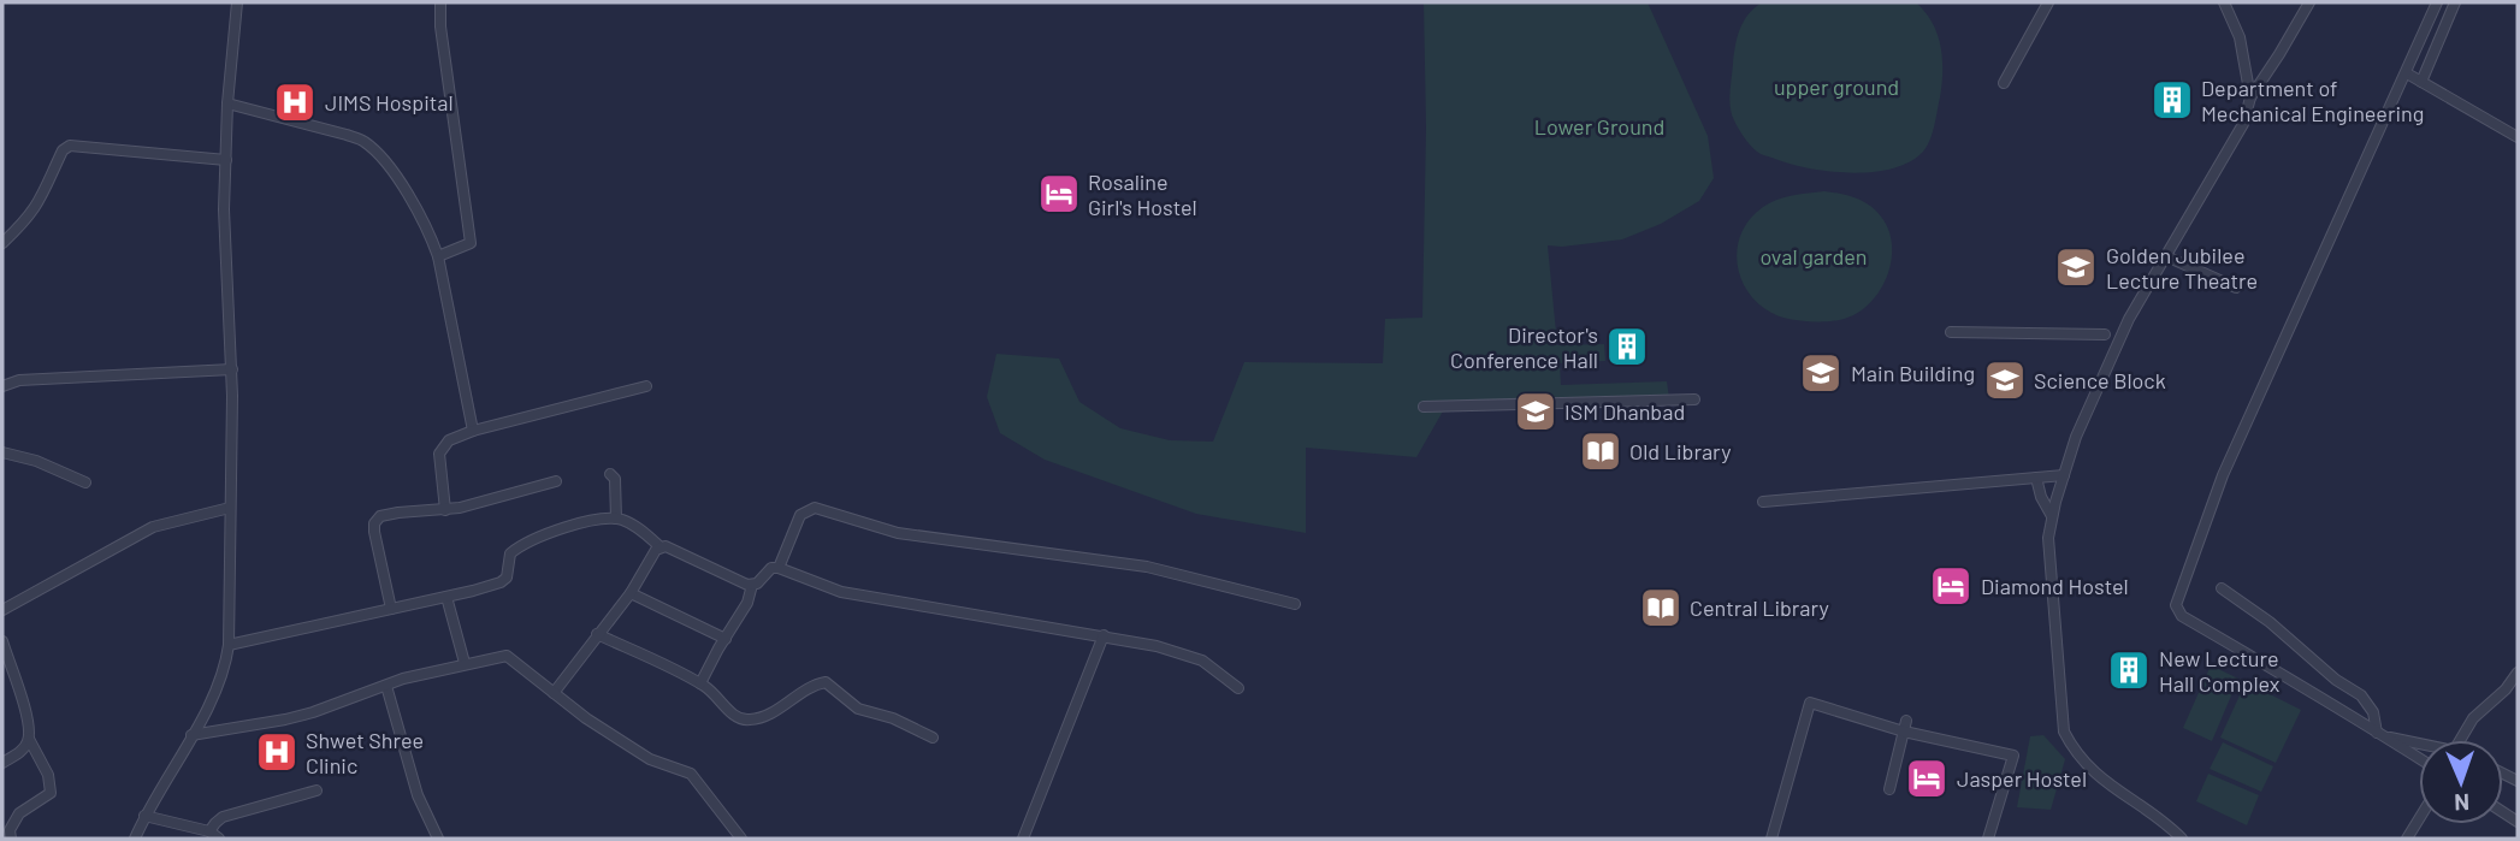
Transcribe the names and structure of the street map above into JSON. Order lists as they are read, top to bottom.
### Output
{
  "parks": ["upper ground", "Lower Ground", "oval garden"],
  "places": {
    "building": ["Department of Mechanical Engineering", "Director's Conference Hall", "New Lecture Hall Complex"],
    "hospital": ["JIMS Hospital", "Shwet Shree Clinic"],
    "hotel": ["Rosaline Girl's Hostel", "Diamond Hostel", "Jasper Hostel"],
    "school or university": [
      "Golden Jubilee Lecture Theatre",
      "Main Building",
      "Science Block",
      "ISM Dhanbad"
    ],
    "library": ["Old Library", "Central Library"]
  },
  "north": "bottom"
}
